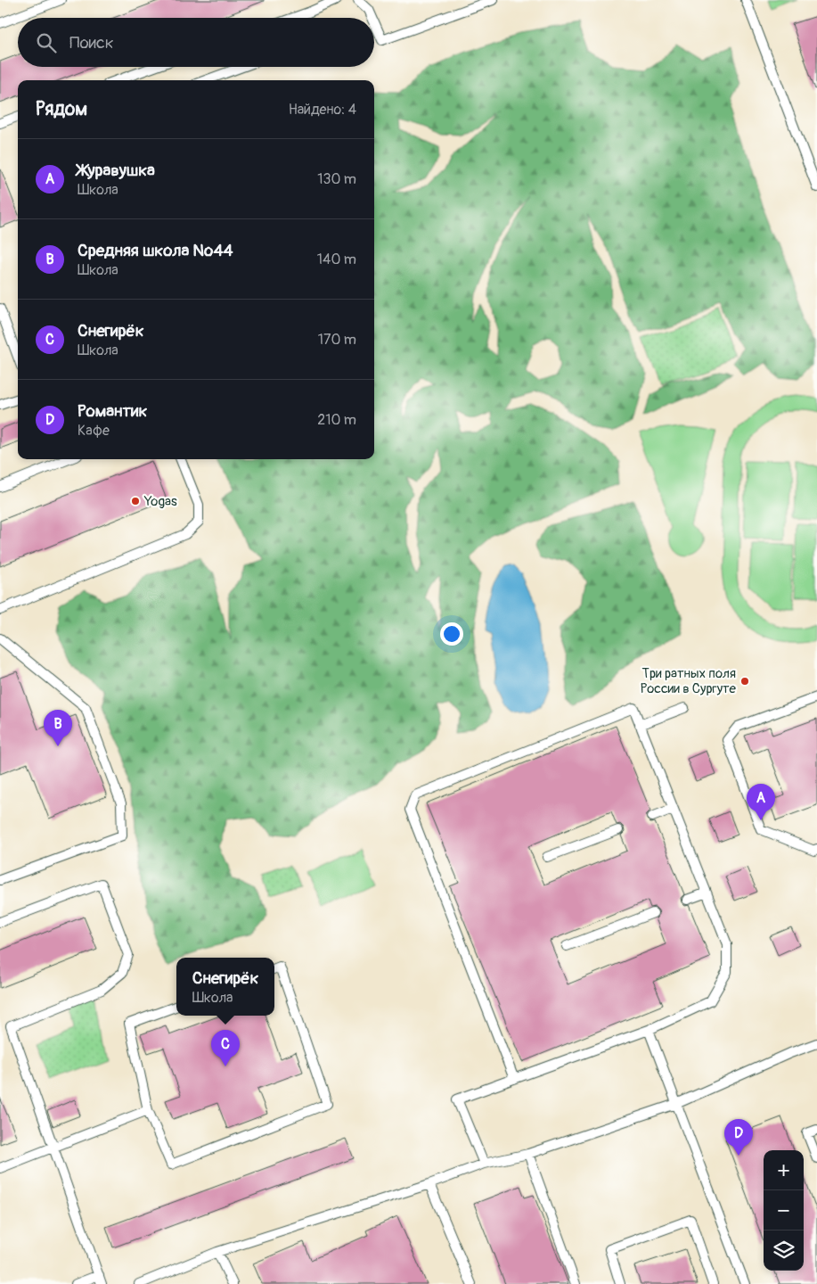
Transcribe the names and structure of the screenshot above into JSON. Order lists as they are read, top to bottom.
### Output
{
  "places": ["Yogas", "Три ратных поля России в Сургуте"],
  "page": {
    "search": "Поиск",
    "heading": ["Рядом", "Найдено: 4"],
    "list": [
      {
        "mark": "A",
        "name": "Журавушка",
        "note": "Школа",
        "value": "130 m"
      },
      {
        "mark": "B",
        "name": "Средняя школа №44",
        "note": "Школа",
        "value": "140 m"
      },
      {
        "mark": "C",
        "name": "Снегирёк",
        "note": "Школа",
        "value": "170 m"
      },
      {
        "mark": "D",
        "name": "Романтик",
        "note": "Кафе",
        "value": "210 m"
      }
    ],
    "pins": [
      "B",
      "A",
      "C",
      "D"
    ],
    "popup": ["Снегирёк", "Школа"],
    "map_buttons": ["+", "−"]
  }
}
